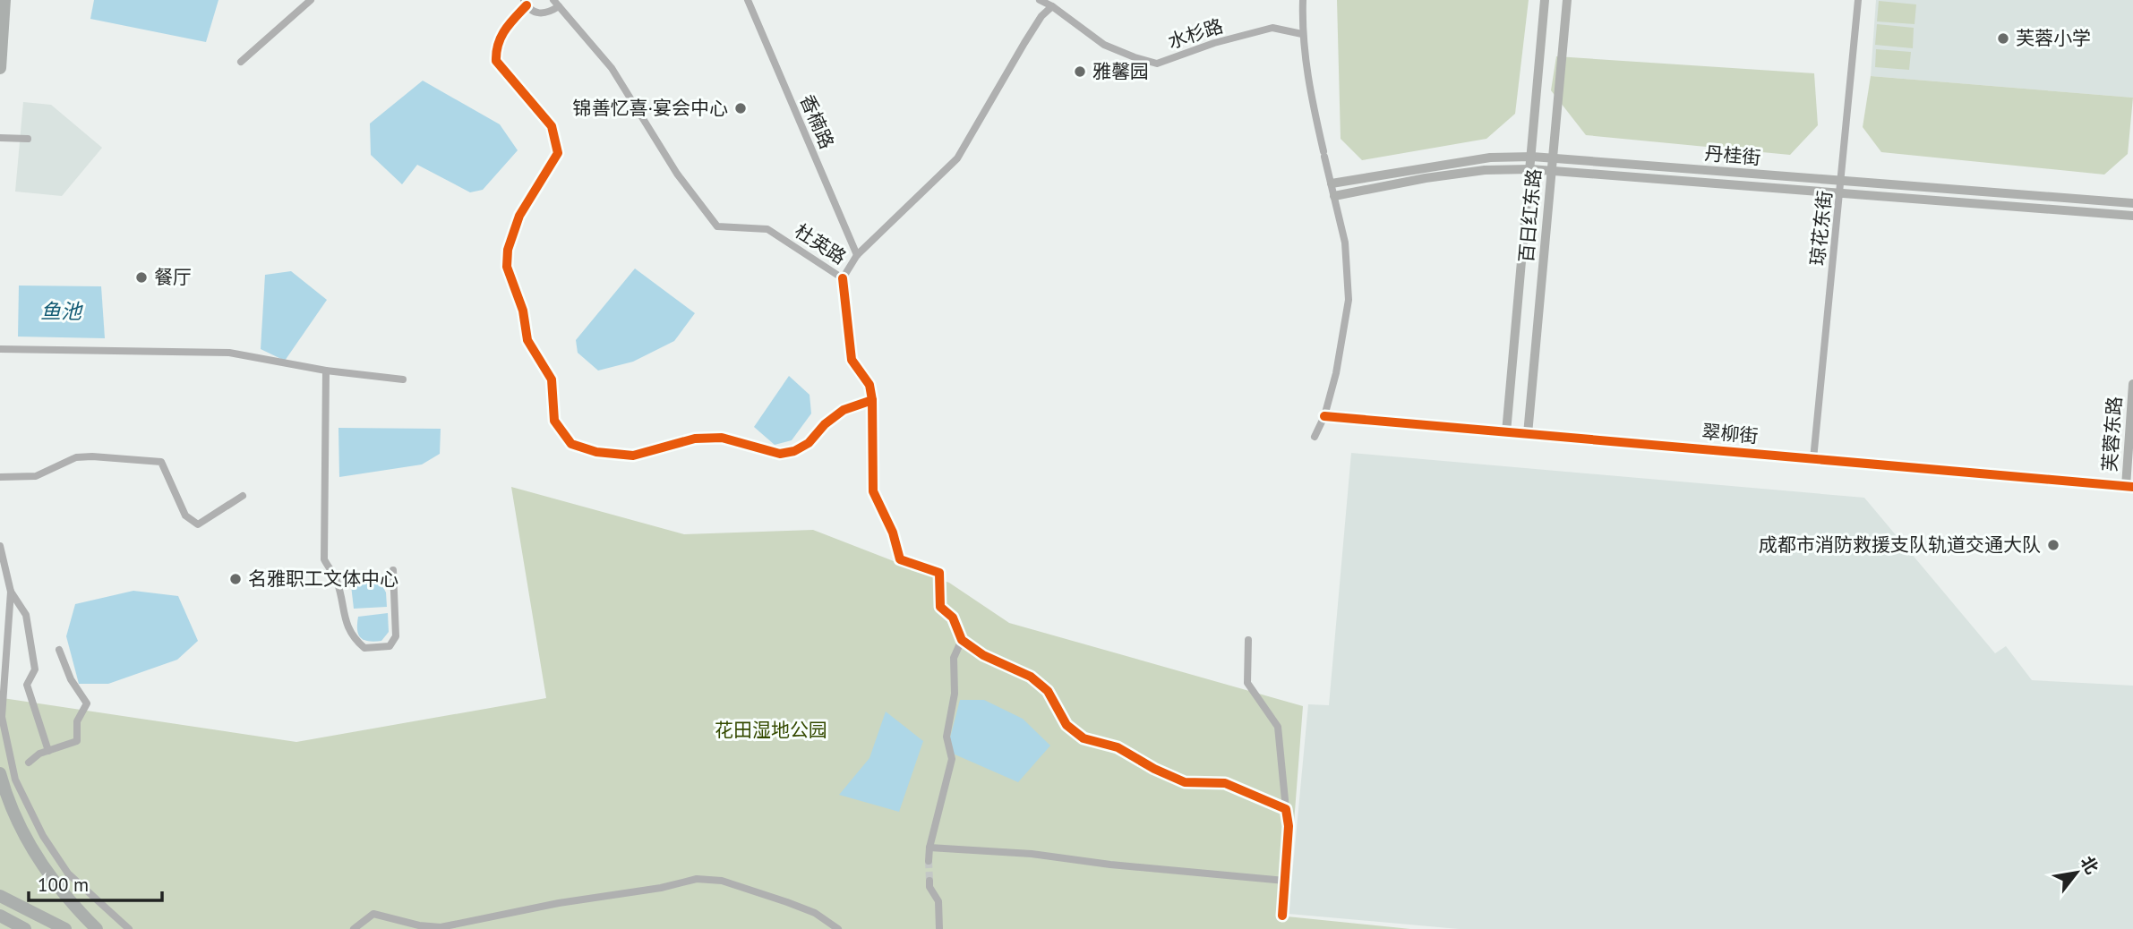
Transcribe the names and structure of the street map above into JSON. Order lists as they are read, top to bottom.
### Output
{
  "streets": {
    "street": [
      "水杉路",
      "香楠路",
      "丹桂街",
      "百日红东路",
      "琼花东街",
      "杜英路",
      "翠柳街",
      "芙蓉东路"
    ]
  },
  "crossings": [
    ["水杉路", "杜英路"],
    ["香楠路", "杜英路"],
    ["丹桂街", "百日红东路"],
    ["丹桂街", "琼花东街"],
    ["百日红东路", "翠柳街"],
    ["琼花东街", "翠柳街"],
    ["翠柳街", "芙蓉东路"]
  ],
  "water": ["鱼池"],
  "parks": ["花田湿地公园"],
  "places": [
    "芙蓉小学",
    "雅馨园",
    "锦善忆喜·宴会中心",
    "餐厅",
    "成都市消防救援支队轨道交通大队",
    "名雅职工文体中心"
  ],
  "scale_bar": "100 m",
  "north": "top right"
}
